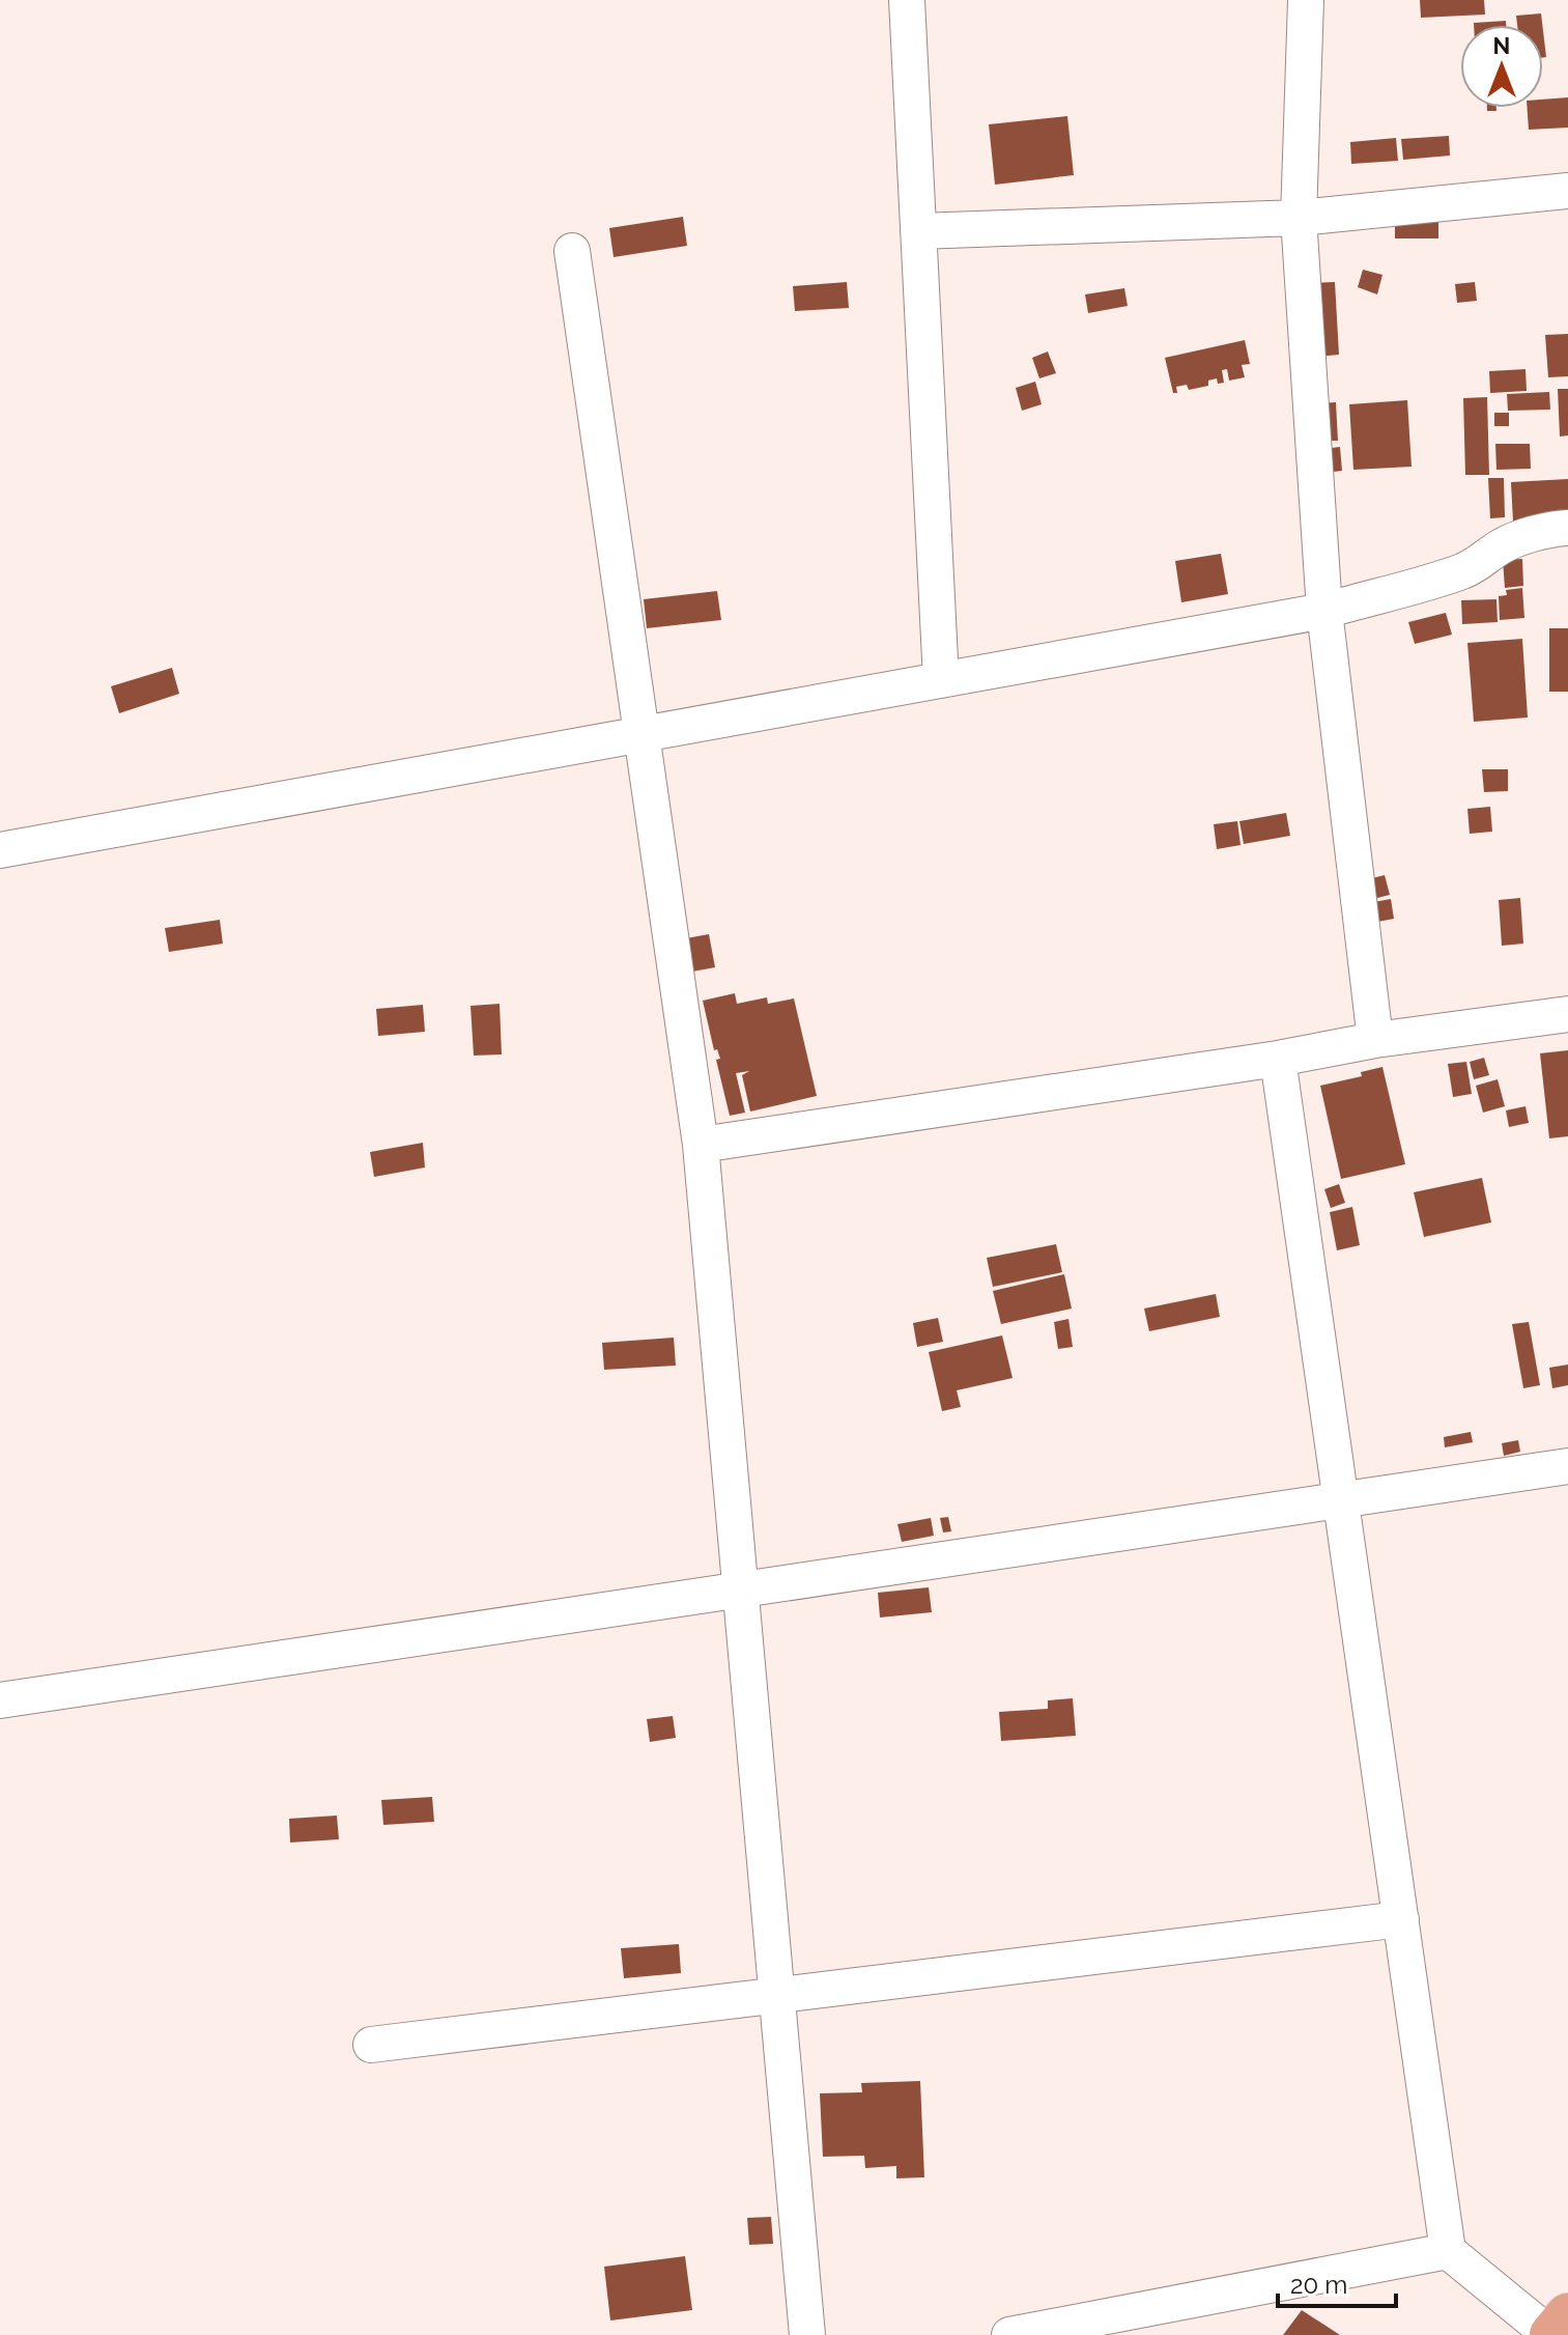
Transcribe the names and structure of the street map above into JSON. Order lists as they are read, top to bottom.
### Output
{
  "scale_bar": "20 m",
  "north": "top"
}
